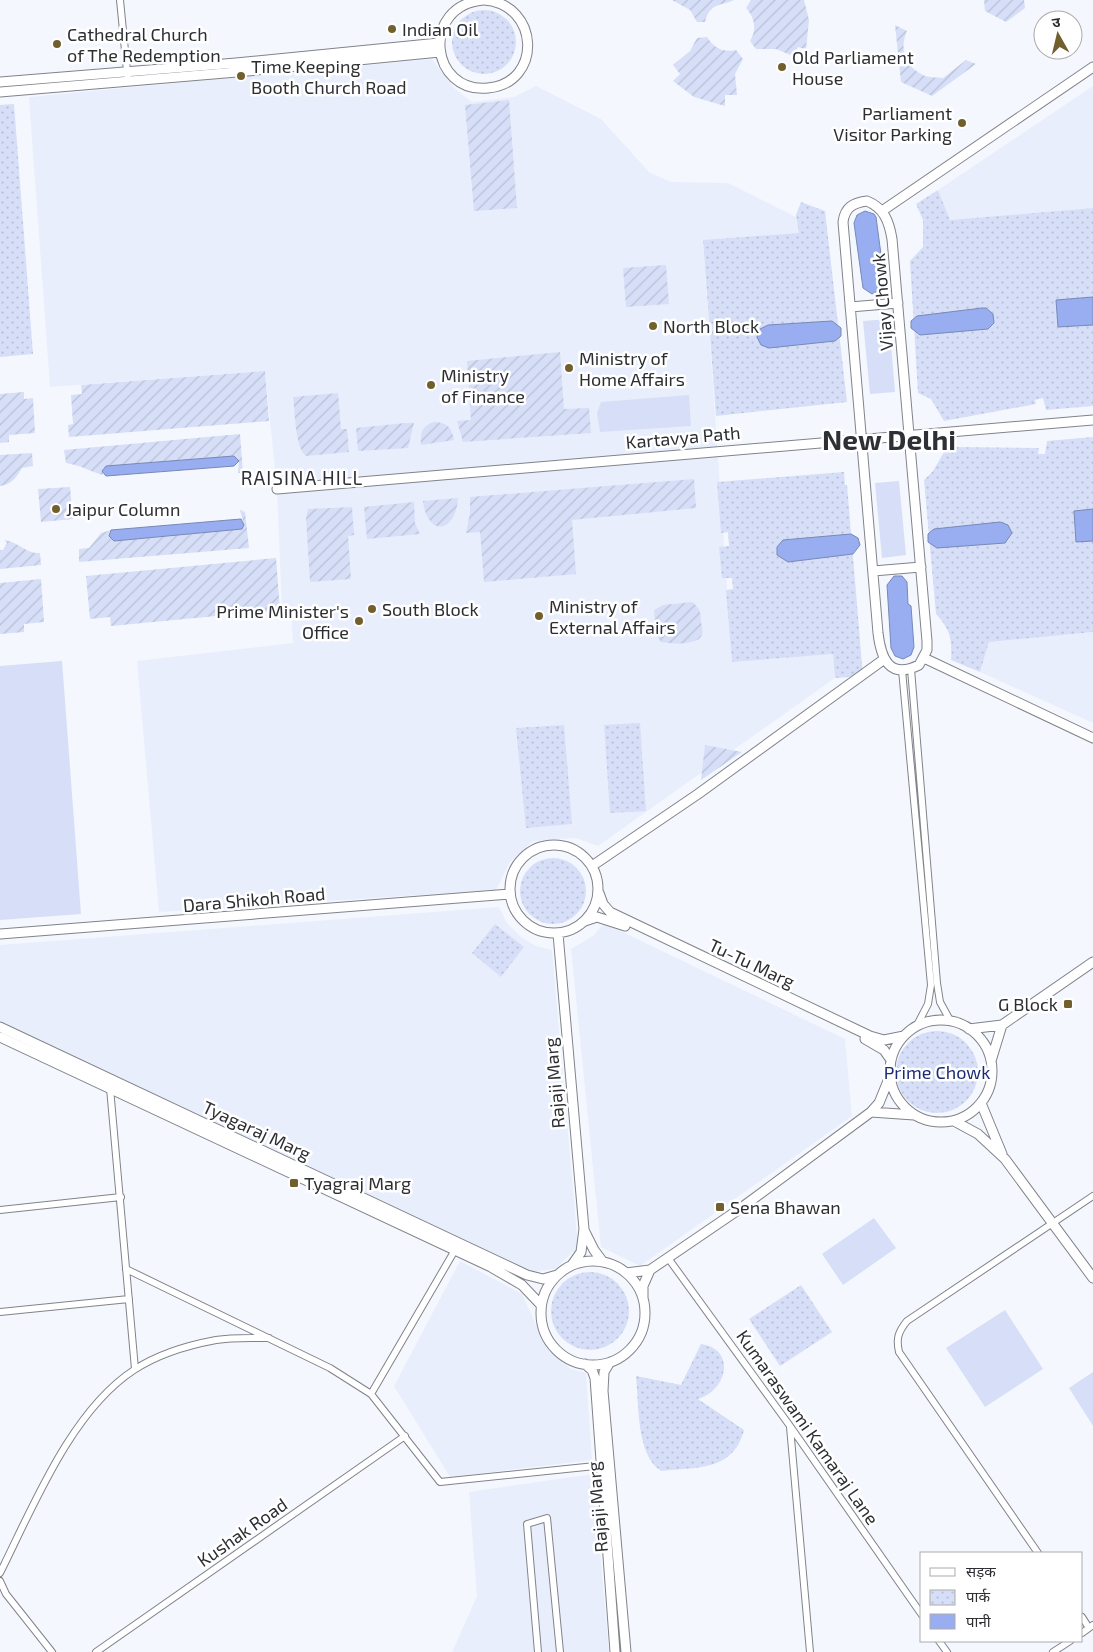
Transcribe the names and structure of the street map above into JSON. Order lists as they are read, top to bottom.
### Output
{
  "streets": {
    "main road": [
      "Vijay Chowk",
      "Kartavya Path",
      "Dara Shikoh Road",
      "Tu-Tu Marg",
      "Rajaji Marg",
      "Tyagaraj Marg"
    ],
    "street": ["Kumaraswami Kamaraj Lane", "Kushak Road"]
  },
  "crossings": [
    ["Vijay Chowk", "Kartavya Path"],
    ["Dara Shikoh Road", "Tu-Tu Marg"],
    ["Dara Shikoh Road", "Rajaji Marg"],
    ["Tu-Tu Marg", "Rajaji Marg"],
    ["Rajaji Marg", "Tyagaraj Marg"]
  ],
  "districts": ["New Delhi", "RAISINA HILL"],
  "parks": ["Prime Chowk"],
  "places": {
    "other": [
      "Indian Oil",
      "Cathedral Church of The Redemption",
      "Old Parliament House",
      "Time Keeping Booth Church Road",
      "Parliament Visitor Parking",
      "North Block",
      "Ministry of Home Affairs",
      "Ministry of Finance",
      "Jaipur Column",
      "South Block",
      "Ministry of External Affairs",
      "Prime Minister's Office"
    ],
    "transit": ["G Block", "Tyagraj Marg", "Sena Bhawan"]
  },
  "legend": ["सड़क", "पार्क", "पानी"],
  "north": "top"
}
